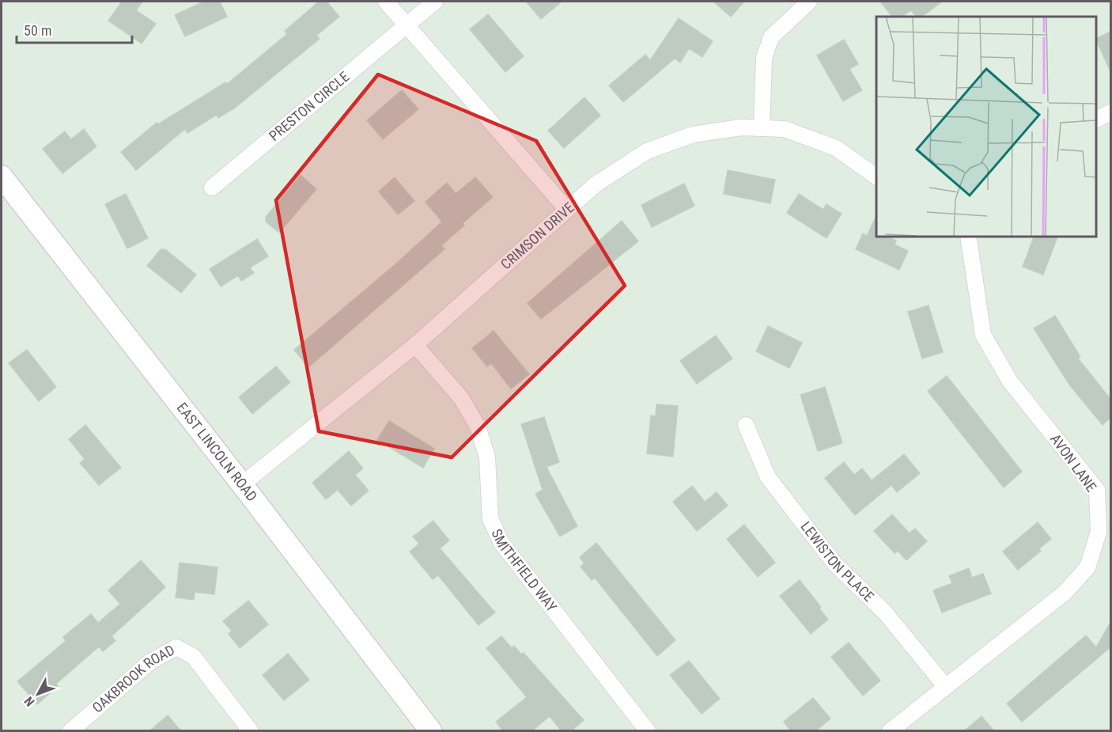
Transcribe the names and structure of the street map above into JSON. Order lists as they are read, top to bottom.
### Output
{
  "streets": {
    "main road": ["EAST LINCOLN ROAD"],
    "street": [
      "PRESTON CIRCLE",
      "CRIMSON DRIVE",
      "AVON LANE",
      "LEWISTON PLACE",
      "SMITHFIELD WAY",
      "OAKBROOK ROAD"
    ]
  },
  "crossings": [
    ["CRIMSON DRIVE", "EAST LINCOLN ROAD"],
    ["CRIMSON DRIVE", "SMITHFIELD WAY"],
    ["AVON LANE", "LEWISTON PLACE"]
  ],
  "scale_bar": "50 m",
  "north": "bottom left"
}
